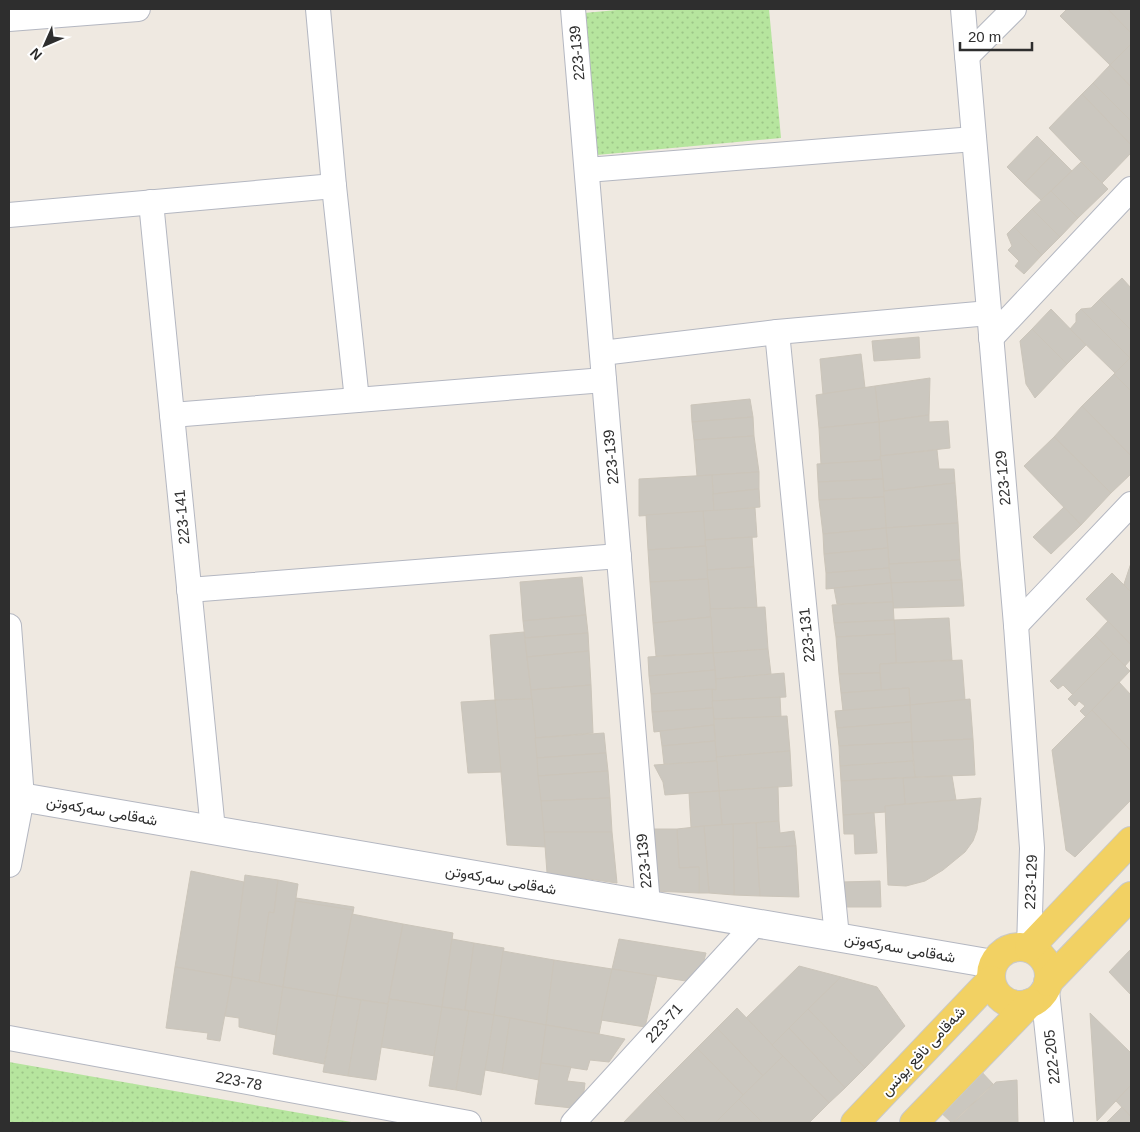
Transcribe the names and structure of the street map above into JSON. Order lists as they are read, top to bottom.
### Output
{
  "streets": {
    "main road": ["شەقامی نافع یونس"],
    "street": [
      "223-139",
      "223-129",
      "223-141",
      "223-131",
      "شەقامی سەرکەوتن",
      "223-71",
      "222-205",
      "223-78"
    ]
  },
  "crossings": [
    ["223-139", "شەقامی سەرکەوتن"],
    ["223-129", "شەقامی سەرکەوتن"],
    ["223-129", "شەقامی نافع یونس"],
    ["223-129", "222-205"],
    ["223-141", "شەقامی سەرکەوتن"],
    ["223-131", "شەقامی سەرکەوتن"],
    ["شەقامی سەرکەوتن", "223-71"],
    ["شەقامی سەرکەوتن", "شەقامی نافع یونس"],
    ["شەقامی سەرکەوتن", "222-205"],
    ["شەقامی نافع یونس", "222-205"]
  ],
  "scale_bar": "20 m",
  "north": "bottom left"
}
